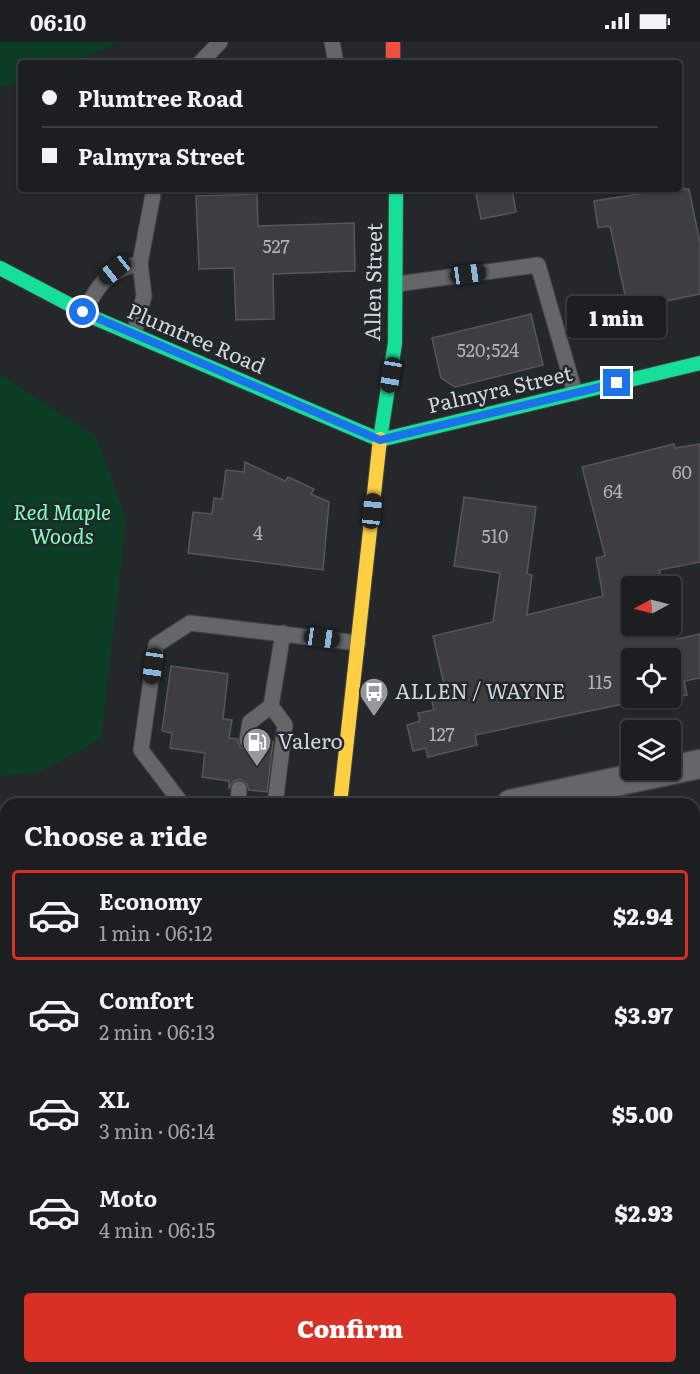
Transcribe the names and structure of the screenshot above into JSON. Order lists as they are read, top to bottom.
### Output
{
  "streets": {
    "street": ["Allen Street", "Plumtree Road", "Palmyra Street"]
  },
  "crossings": [
    ["Allen Street", "Plumtree Road"],
    ["Allen Street", "Palmyra Street"],
    ["Plumtree Road", "Palmyra Street"]
  ],
  "parks": ["Red Maple Woods"],
  "places": {
    "bus stop": ["ALLEN / WAYNE"],
    "fuel station": ["Valero"]
  },
  "house_numbers": [
    "527",
    "520;524",
    "60",
    "64",
    "4",
    "510",
    "115",
    "127"
  ],
  "north": "left",
  "page": {
    "status": "06:10",
    "banner": ["Plumtree Road", "Palmyra Street"],
    "bubble": "1 min",
    "heading": "Choose a ride",
    "list": [
      {
        "name": "Economy",
        "note": "1 min · 06:12",
        "value": "$2.94"
      },
      {
        "name": "Comfort",
        "note": "2 min · 06:13",
        "value": "$3.97"
      },
      {
        "name": "XL",
        "note": "3 min · 06:14",
        "value": "$5.00"
      },
      {
        "name": "Moto",
        "note": "4 min · 06:15",
        "value": "$2.93"
      }
    ],
    "buttons": "Confirm"
  }
}
